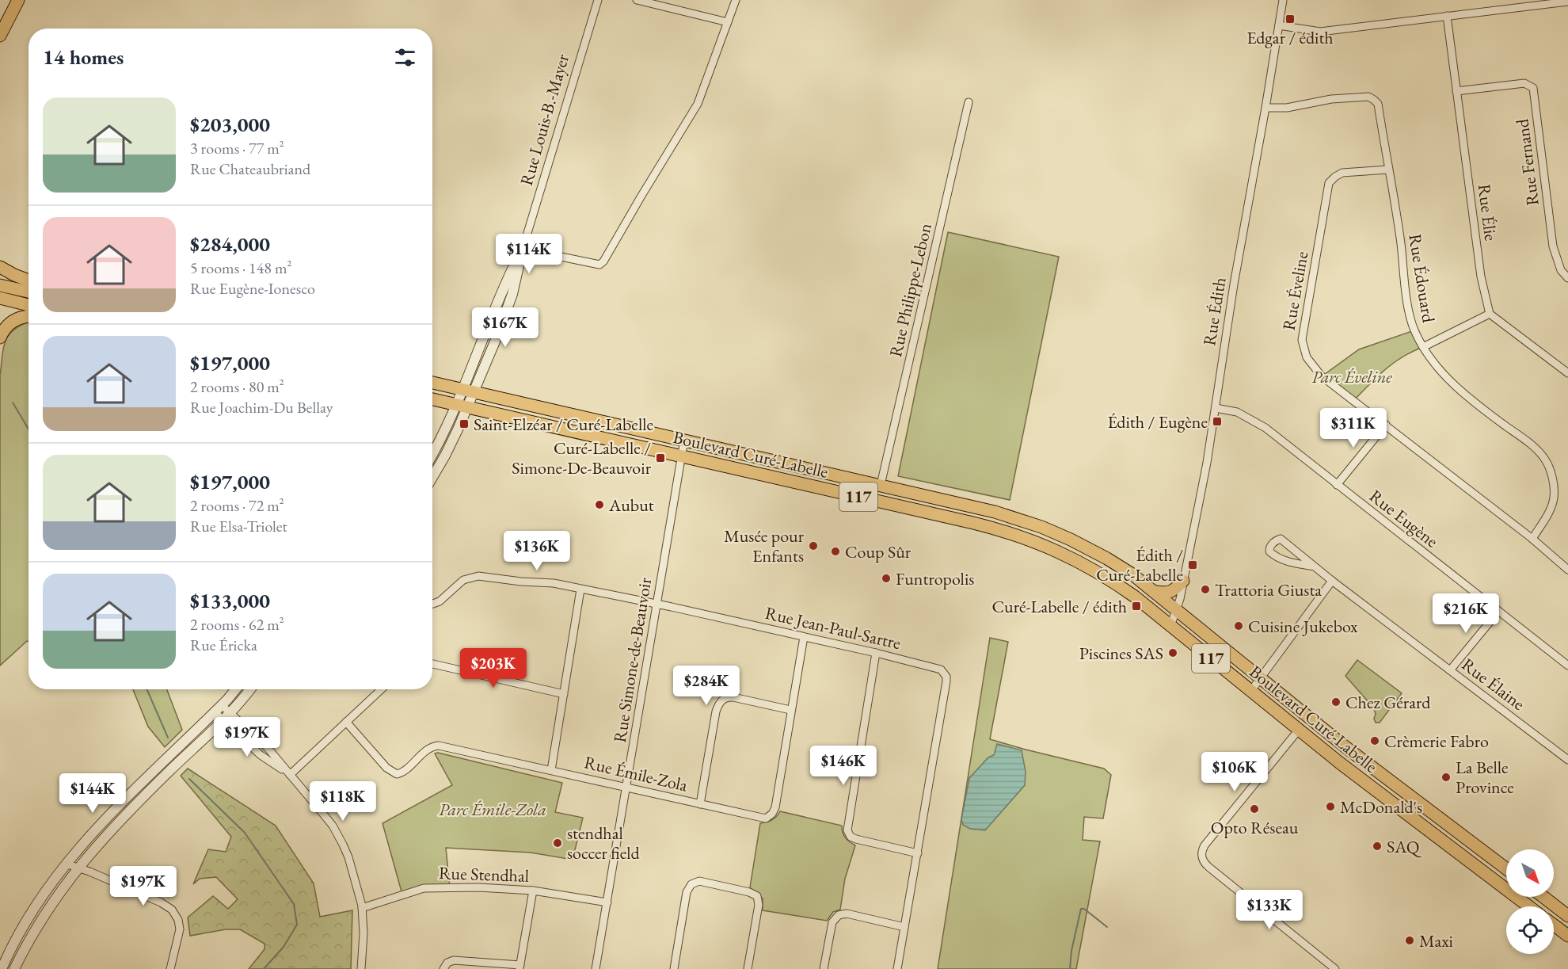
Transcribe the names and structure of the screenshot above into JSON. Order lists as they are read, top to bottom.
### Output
{
  "streets": {
    "main road": ["Boulevard Curé-Labelle", "117"],
    "street": [
      "Rue Louis-B.-Mayer",
      "Rue Fernand",
      "Rue Élie",
      "Rue Édouard",
      "Rue Philippe-Lebon",
      "Rue Éveline",
      "Rue Édith",
      "Rue Eugène",
      "Rue Jean-Paul-Sartre",
      "Rue Simone-de-Beauvoir",
      "Rue Élaine",
      "Rue Émile-Zola",
      "Rue Stendhal"
    ]
  },
  "crossings": [
    ["Rue Louis-B.-Mayer", "Boulevard Curé-Labelle"],
    ["Rue Fernand", "Rue Élie"],
    ["Rue Édouard", "Rue Éveline"],
    ["Rue Édouard", "Rue Édith"],
    ["Rue Philippe-Lebon", "Boulevard Curé-Labelle"],
    ["Rue Édith", "Boulevard Curé-Labelle"],
    ["Rue Édith", "Rue Eugène"],
    ["Boulevard Curé-Labelle", "Rue Simone-de-Beauvoir"],
    ["Rue Jean-Paul-Sartre", "Rue Simone-de-Beauvoir"],
    ["Rue Jean-Paul-Sartre", "Rue Émile-Zola"],
    ["Rue Simone-de-Beauvoir", "Rue Émile-Zola"],
    ["Rue Simone-de-Beauvoir", "Rue Stendhal"]
  ],
  "parks": ["Parc Éveline", "Parc Émile-Zola"],
  "places": {
    "transit": [
      "Edgar / édith",
      "Édith / Eugène",
      "Saint-Elzéar / Curé-Labelle",
      "Curé-Labelle / Simone-De-Beauvoir",
      "Édith / Curé-Labelle",
      "Curé-Labelle / édith"
    ],
    "other": [
      "Aubut",
      "Musée pour Enfants",
      "Coup Sûr",
      "Funtropolis",
      "Trattoria Giusta",
      "Cuisine Jukebox",
      "Piscines SAS",
      "Chez Gérard",
      "Crèmerie Fabro",
      "La Belle Province",
      "McDonald's",
      "Opto Réseau",
      "stendhal soccer field",
      "SAQ",
      "Maxi"
    ]
  },
  "north": "bottom right",
  "page": {
    "heading": "14 homes",
    "list": [
      {
        "name": "$203,000",
        "note": "3 rooms · 77 m² · Rue Chateaubriand"
      },
      {
        "name": "$284,000",
        "note": "5 rooms · 148 m² · Rue Eugène-Ionesco"
      },
      {
        "name": "$197,000",
        "note": "2 rooms · 80 m² · Rue Joachim-Du Bellay"
      },
      {
        "name": "$197,000",
        "note": "2 rooms · 72 m² · Rue Elsa-Triolet"
      },
      {
        "name": "$133,000",
        "note": "2 rooms · 62 m² · Rue Éricka"
      }
    ],
    "price": [
      "$114K",
      "$167K",
      "$311K",
      "$136K",
      "$216K",
      "$203K",
      "$284K",
      "$197K",
      "$146K",
      "$106K",
      "$144K",
      "$118K",
      "$197K",
      "$133K"
    ]
  }
}
